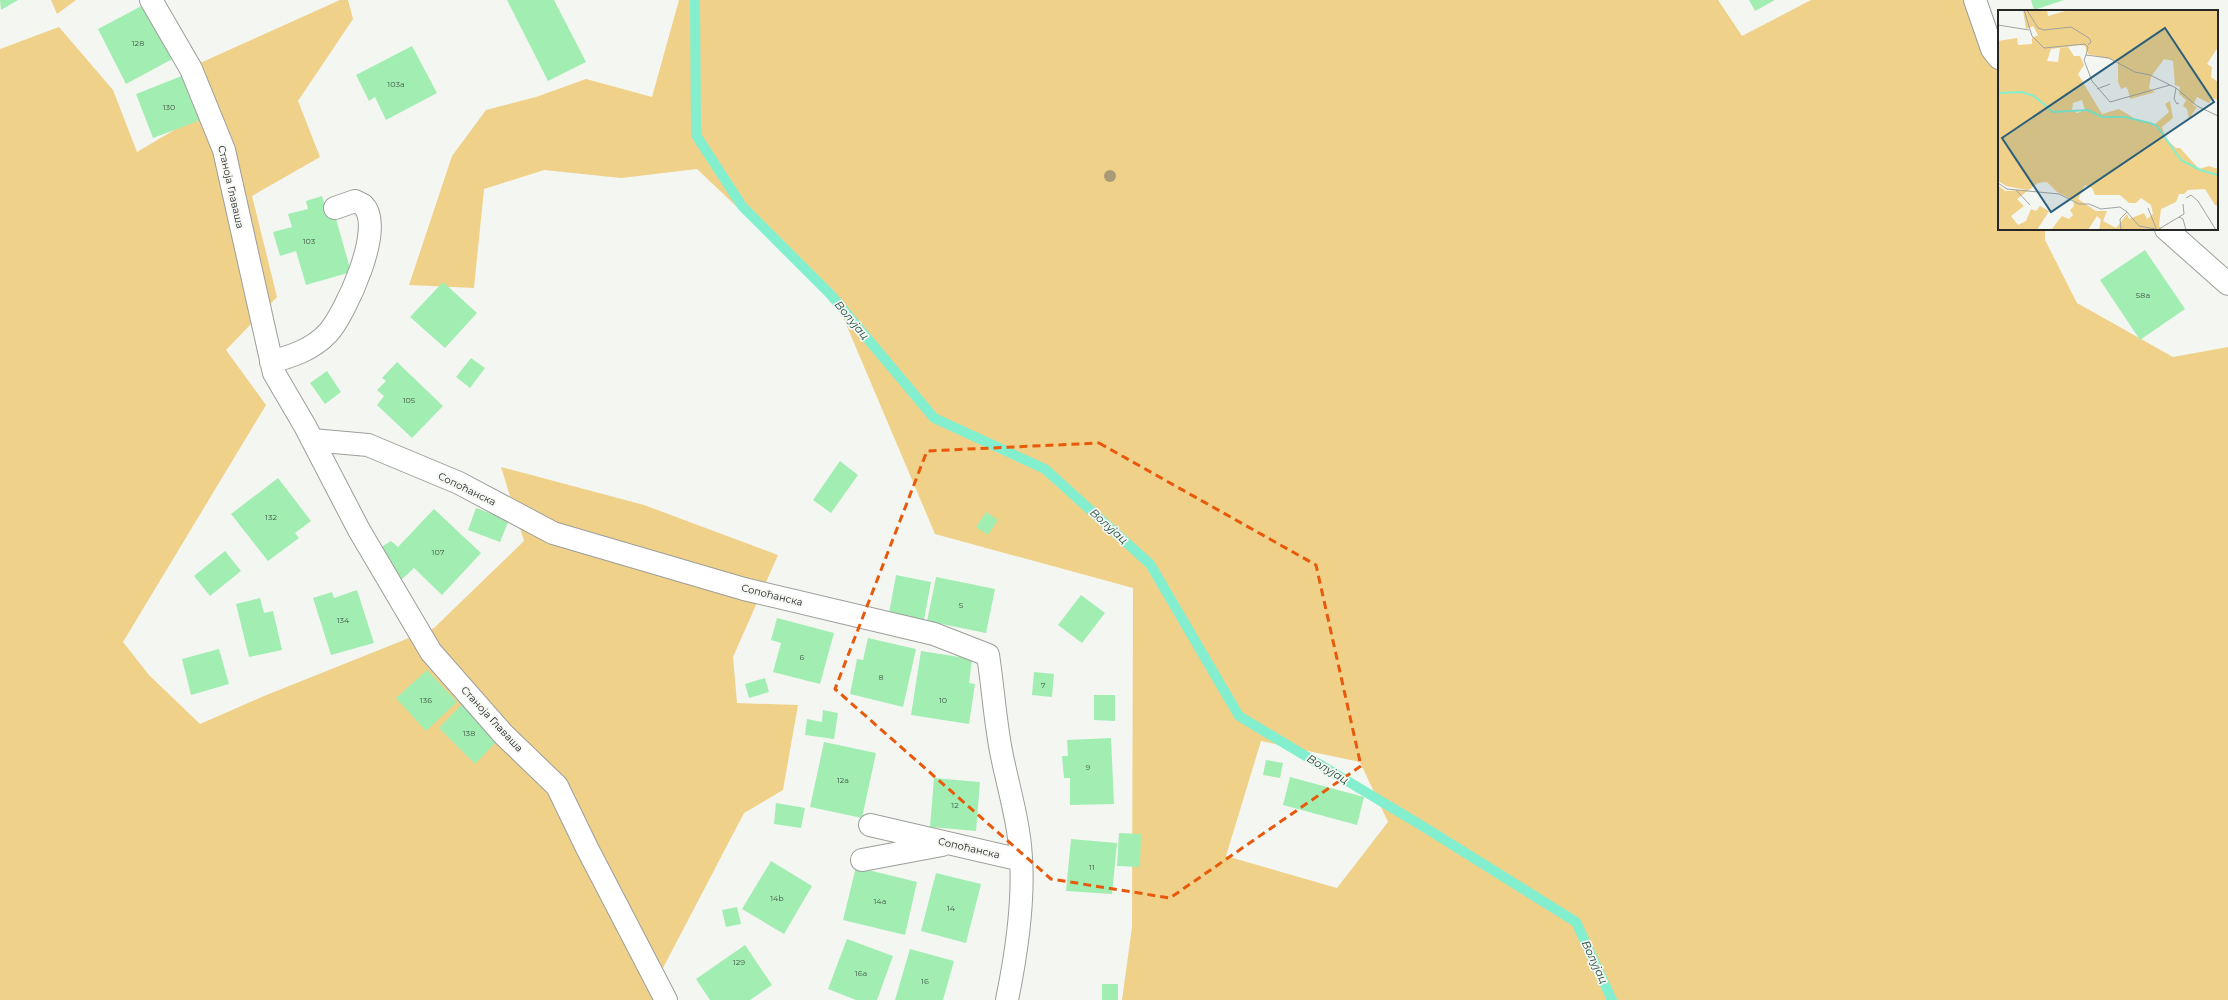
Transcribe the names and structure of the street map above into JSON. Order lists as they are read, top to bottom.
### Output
{
  "streets": {
    "street": ["Станоја Главаша", "Сопоћанска"]
  },
  "crossings": [
    ["Станоја Главаша", "Сопоћанска"]
  ],
  "water": ["Волујац"],
  "house_numbers": [
    "128",
    "103a",
    "130",
    "103",
    "58a",
    "105",
    "132",
    "107",
    "5",
    "134",
    "6",
    "8",
    "7",
    "136",
    "10",
    "138",
    "9",
    "12a",
    "12",
    "11",
    "14b",
    "14a",
    "14",
    "129",
    "16a",
    "16"
  ]
}
